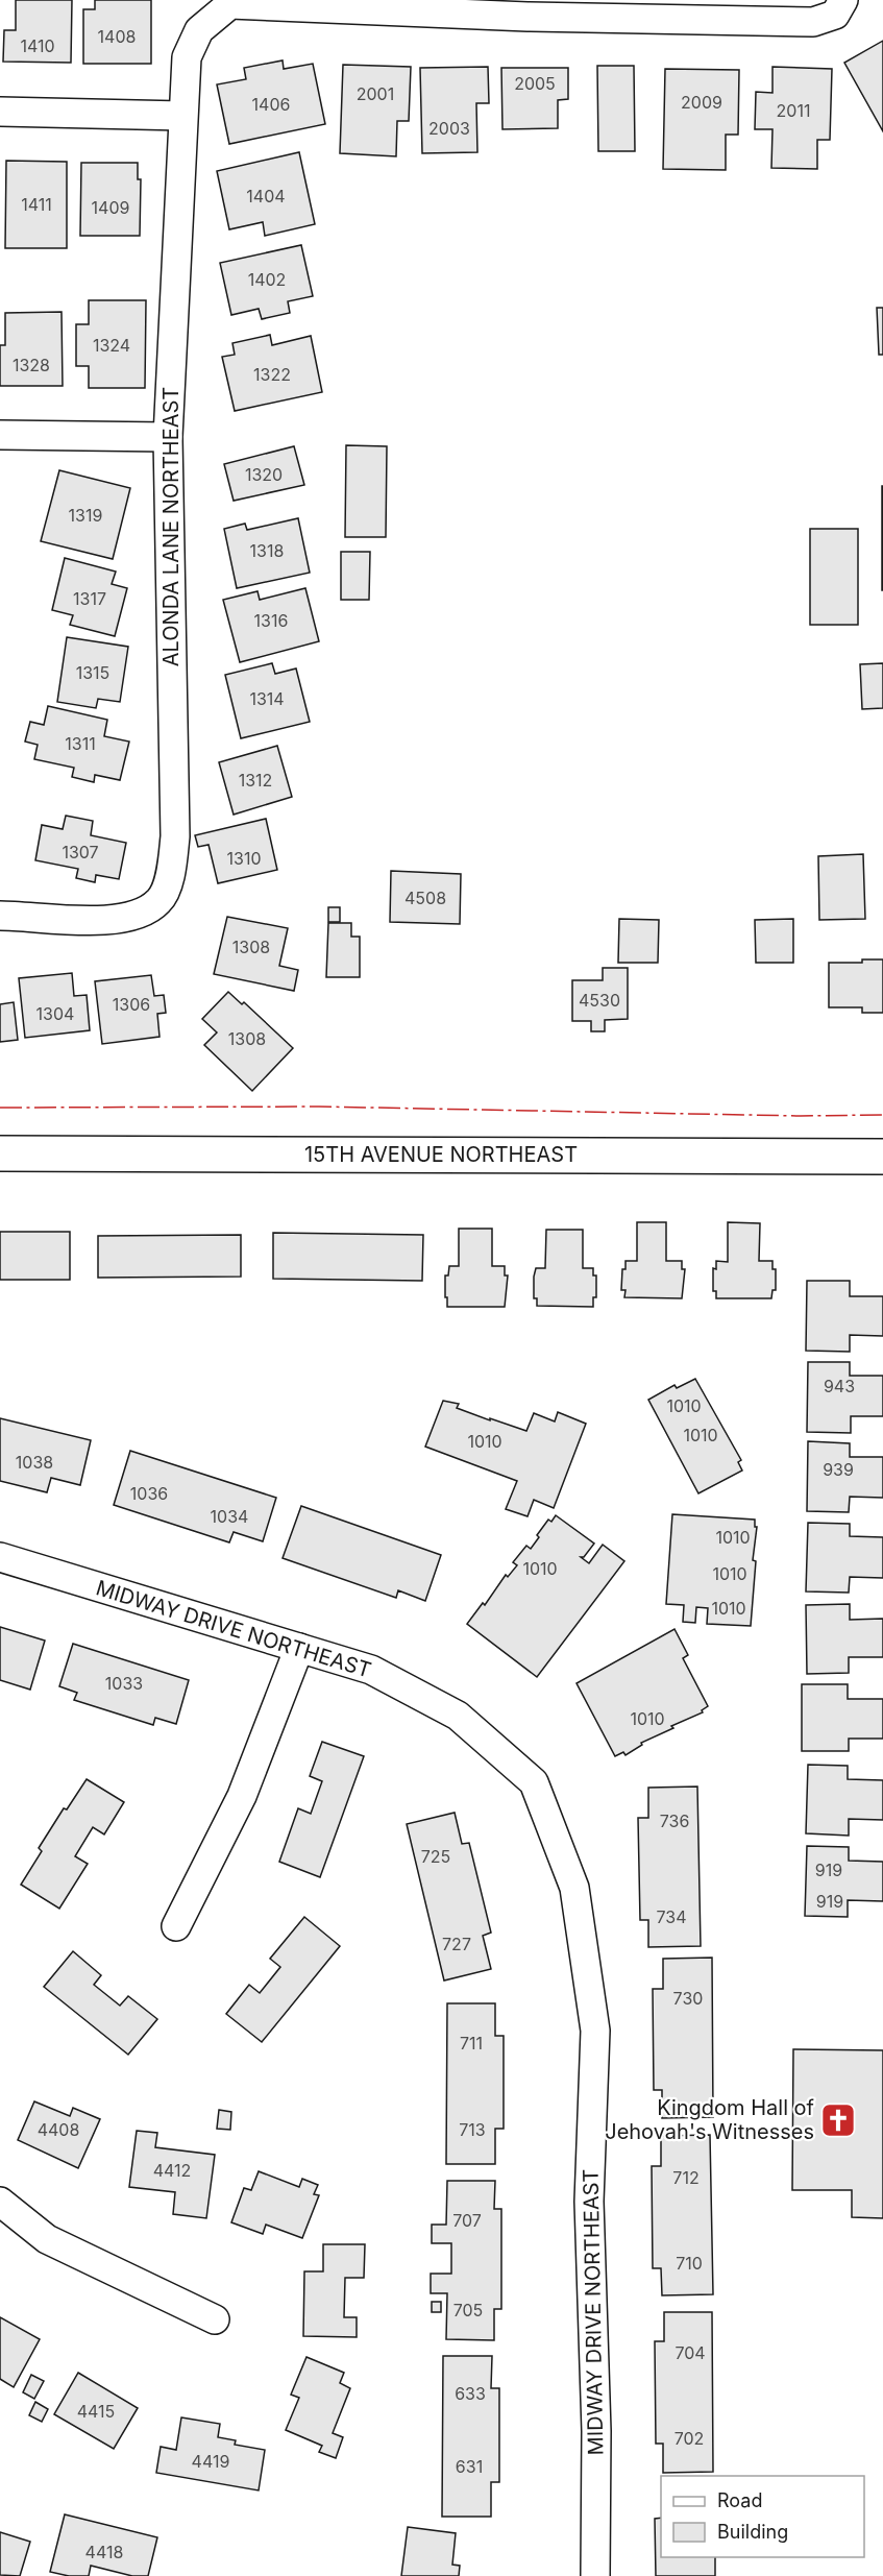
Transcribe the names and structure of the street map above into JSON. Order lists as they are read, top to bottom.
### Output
{
  "streets": {
    "street": ["ALONDA LANE NORTHEAST", "15TH AVENUE NORTHEAST", "MIDWAY DRIVE NORTHEAST"]
  },
  "places": {
    "church": ["Kingdom Hall of Jehovah's Witnesses"]
  },
  "house_numbers": [
    "1408",
    "1410",
    "2005",
    "2001",
    "2009",
    "1406",
    "2011",
    "2003",
    "1404",
    "1411",
    "1409",
    "1402",
    "1324",
    "1328",
    "1322",
    "1320",
    "1319",
    "1318",
    "1317",
    "1316",
    "1315",
    "1314",
    "1311",
    "1312",
    "1307",
    "1310",
    "4508",
    "1308",
    "4530",
    "1306",
    "1304",
    "1308",
    "943",
    "1010",
    "1010",
    "1010",
    "1038",
    "939",
    "1036",
    "1034",
    "1010",
    "1010",
    "1010",
    "1010",
    "1033",
    "1010",
    "736",
    "725",
    "919",
    "919",
    "734",
    "727",
    "730",
    "711",
    "4408",
    "713",
    "4412",
    "712",
    "707",
    "710",
    "705",
    "704",
    "633",
    "4415",
    "702",
    "4419",
    "631",
    "4418"
  ],
  "legend": ["Road", "Building"]
}
